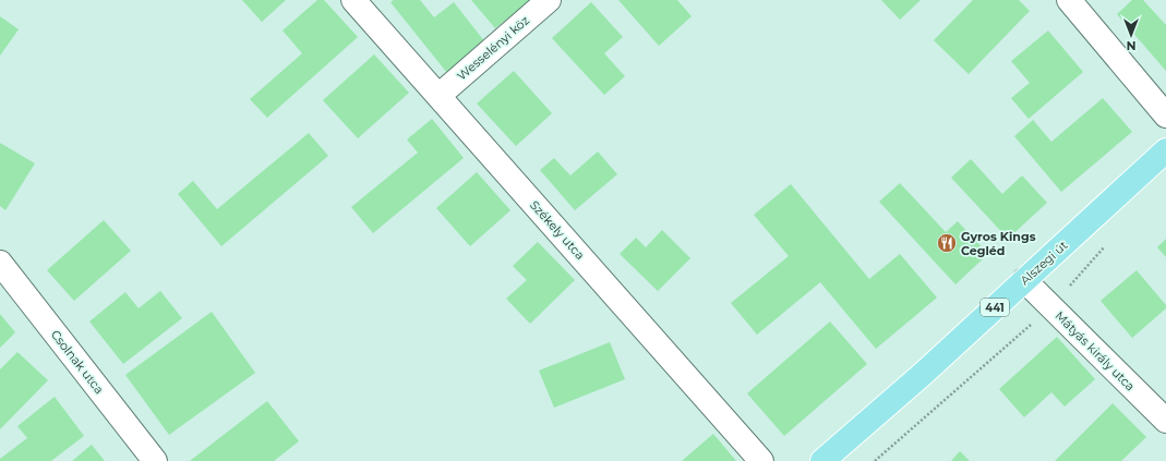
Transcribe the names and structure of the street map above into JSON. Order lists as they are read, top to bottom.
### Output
{
  "streets": {
    "main road": ["Alszegi út", "441"],
    "street": [
      "Wesselényi köz",
      "Székely utca",
      "Mátyás király utca",
      "Csolnak utca"
    ]
  },
  "crossings": [
    ["Wesselényi köz", "Székely utca"],
    ["Alszegi út", "Mátyás király utca"]
  ],
  "places": {
    "restaurant": ["Gyros Kings Cegléd"]
  },
  "north": "bottom"
}
